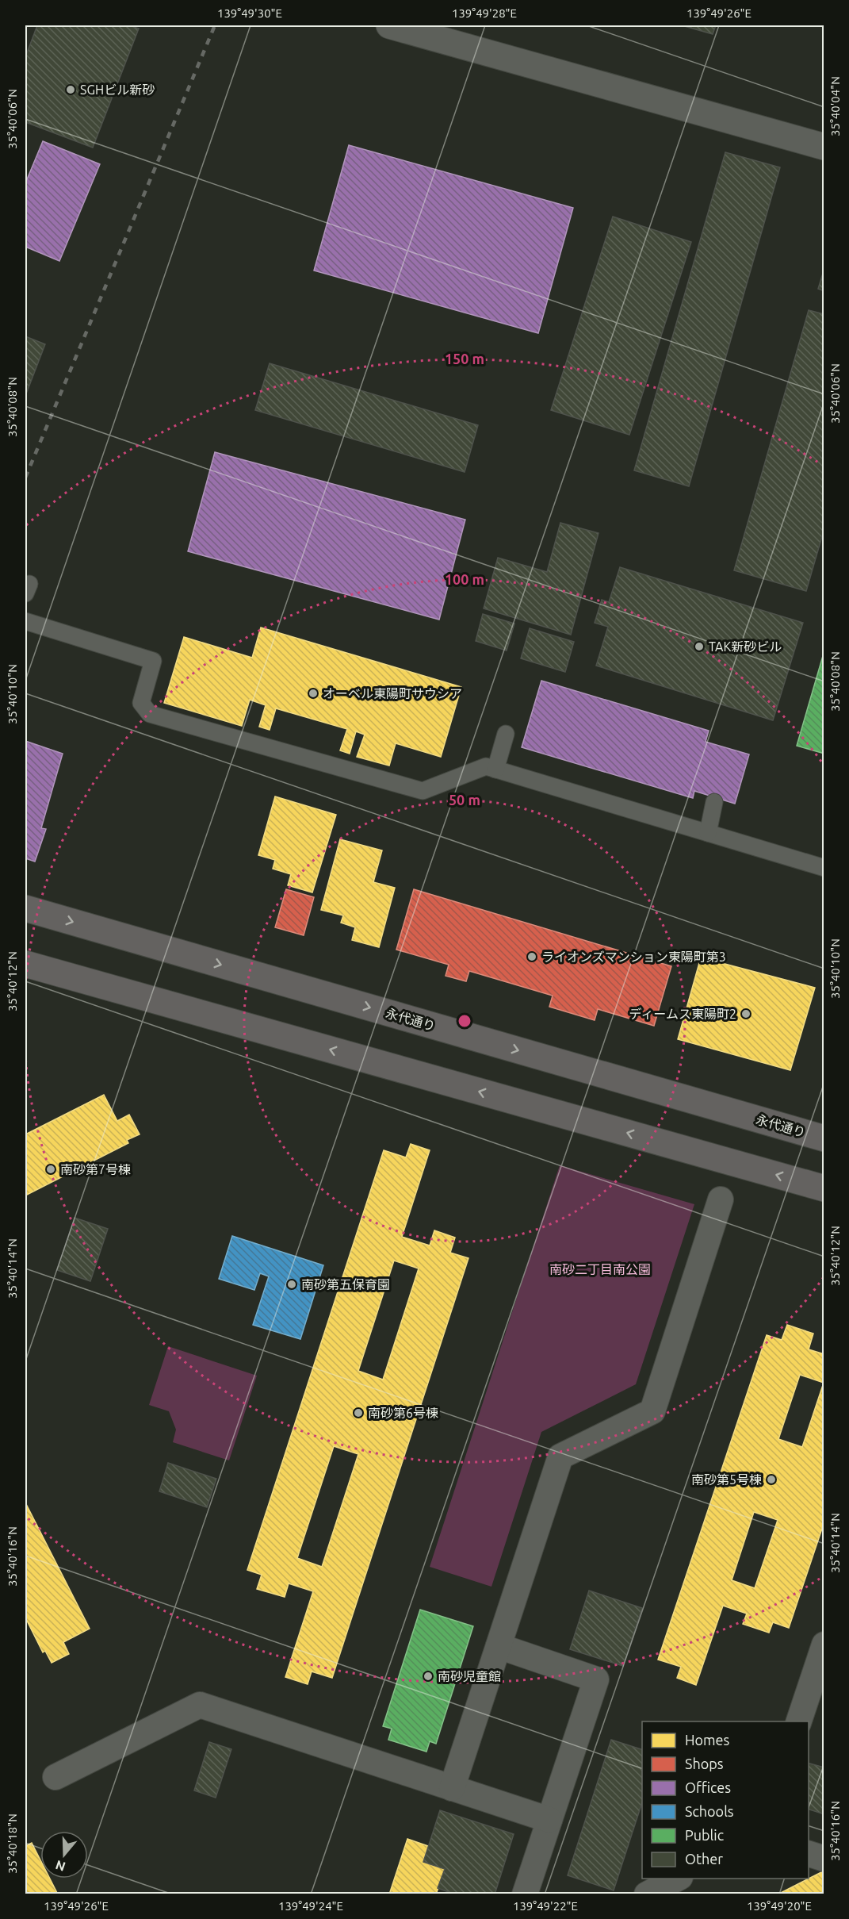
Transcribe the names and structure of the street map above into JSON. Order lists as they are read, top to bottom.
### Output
{
  "streets": {
    "main road": ["永代通り"]
  },
  "parks": ["南砂二丁目南公園"],
  "places": [
    "SGHビル新砂",
    "TAK新砂ビル",
    "オーベル東陽町サウシア",
    "ライオンズマンション東陽町第3",
    "ディームス東陽町2",
    "南砂第7号棟",
    "南砂第五保育園",
    "南砂第6号棟",
    "南砂第5号棟",
    "南砂児童館"
  ],
  "legend": [
    "Homes",
    "Shops",
    "Offices",
    "Schools",
    "Public",
    "Other"
  ],
  "north": "bottom",
  "coordinates": [
    "139°49'30\"E",
    "139°49'28\"E",
    "139°49'26\"E",
    "35°40'04\"N",
    "35°40'06\"N",
    "35°40'08\"N",
    "35°40'10\"N",
    "35°40'12\"N",
    "35°40'14\"N",
    "35°40'16\"N",
    "35°40'18\"N",
    "139°49'24\"E",
    "139°49'22\"E",
    "139°49'20\"E"
  ],
  "rings": ["150 m", "100 m", "50 m"]
}
